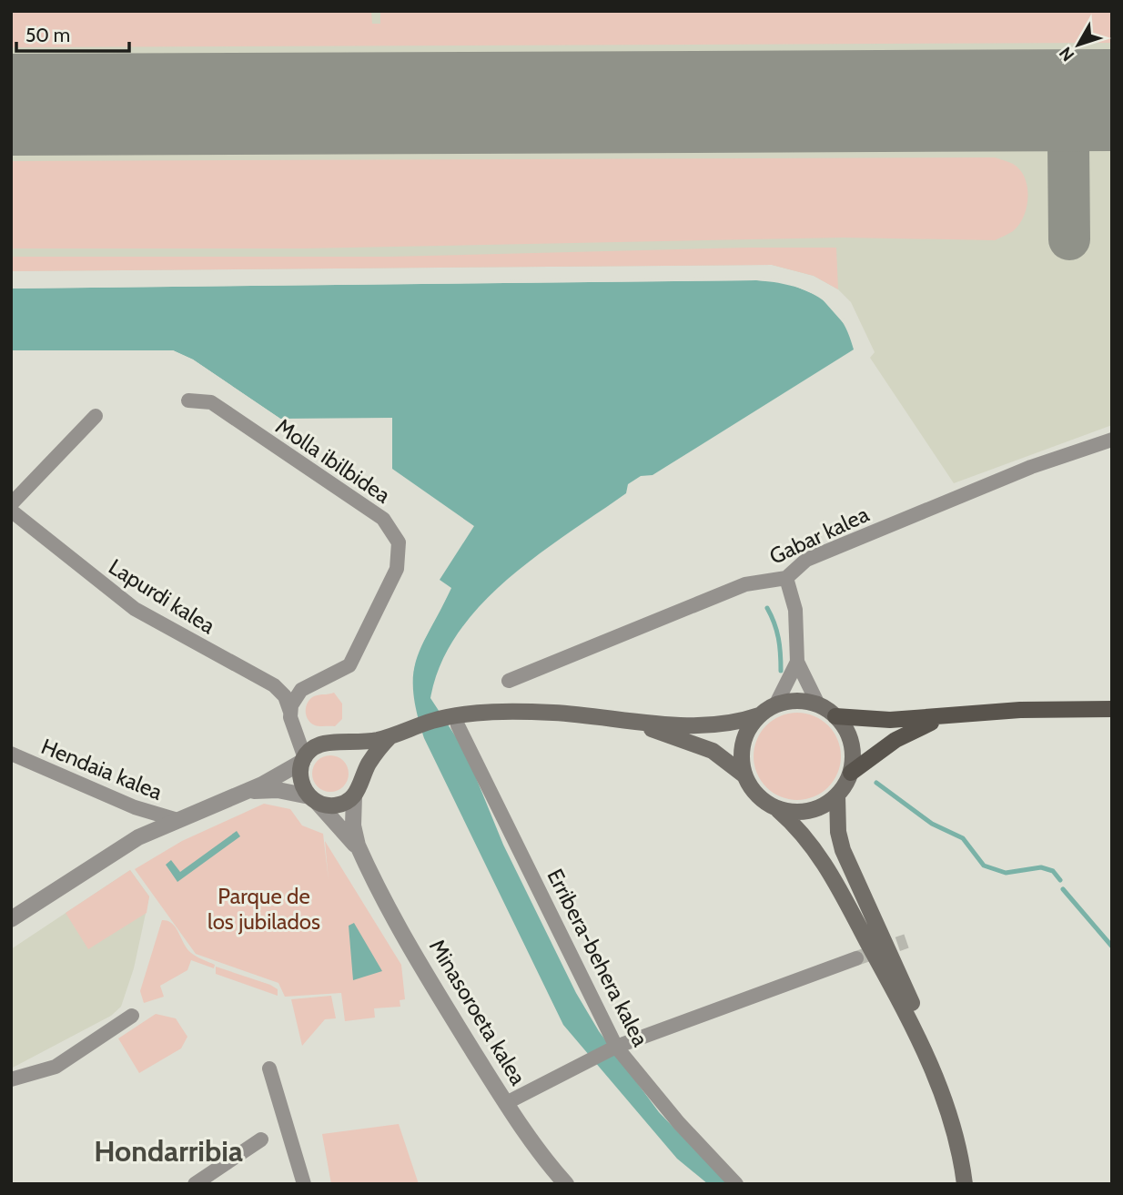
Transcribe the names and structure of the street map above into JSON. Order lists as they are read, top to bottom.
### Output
{
  "streets": {
    "street": [
      "Molla ibilbidea",
      "Gabar kalea",
      "Lapurdi kalea",
      "Hendaia kalea",
      "Erribera-behera kalea",
      "Minasoroeta kalea"
    ]
  },
  "crossings": [
    ["Molla ibilbidea", "Lapurdi kalea"]
  ],
  "districts": ["Hondarribia"],
  "parks": ["Parque de los jubilados"],
  "scale_bar": "50 m",
  "north": "bottom left"
}
